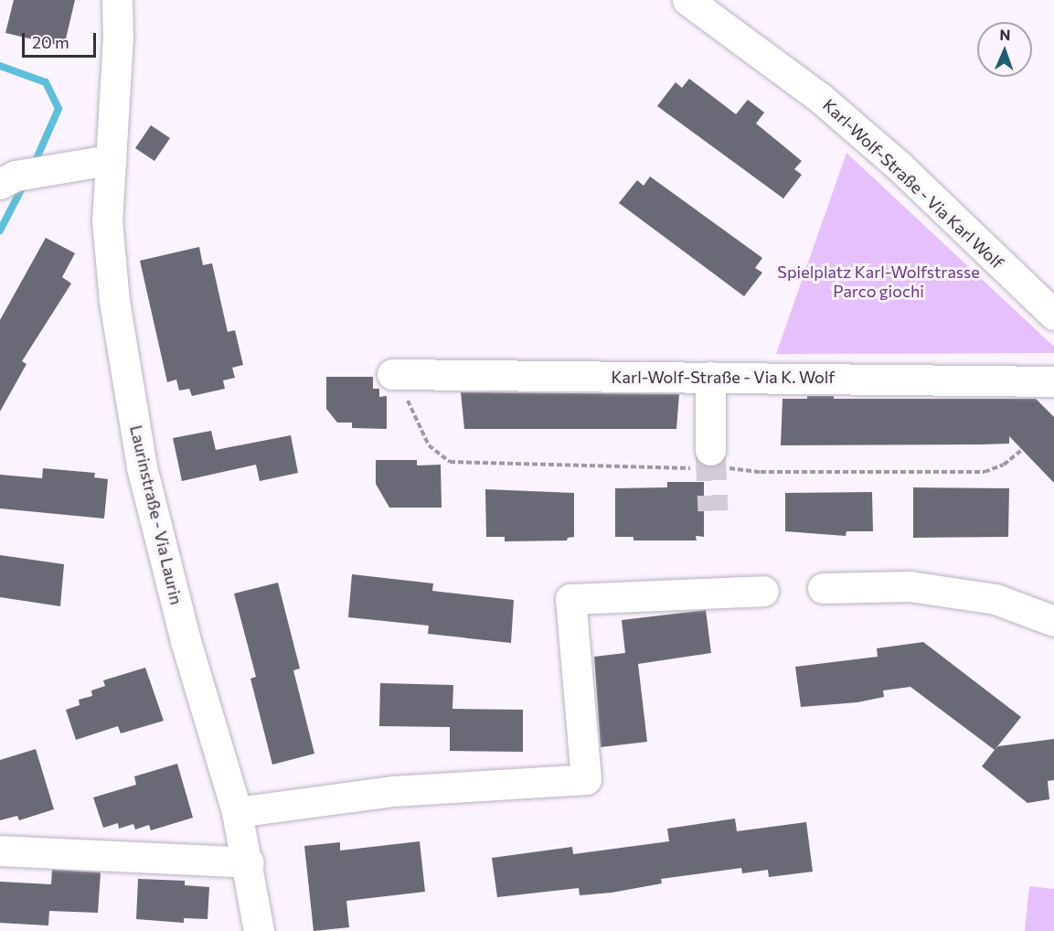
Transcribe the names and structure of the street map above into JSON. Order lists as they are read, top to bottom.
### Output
{
  "streets": {
    "street": ["Karl-Wolf-Straße - Via Karl Wolf", "Karl-Wolf-Straße - Via K. Wolf", "Laurinstraße - Via Laurin"]
  },
  "parks": ["Spielplatz Karl-Wolfstrasse Parco giochi"],
  "scale_bar": "20 m",
  "north": "top"
}
